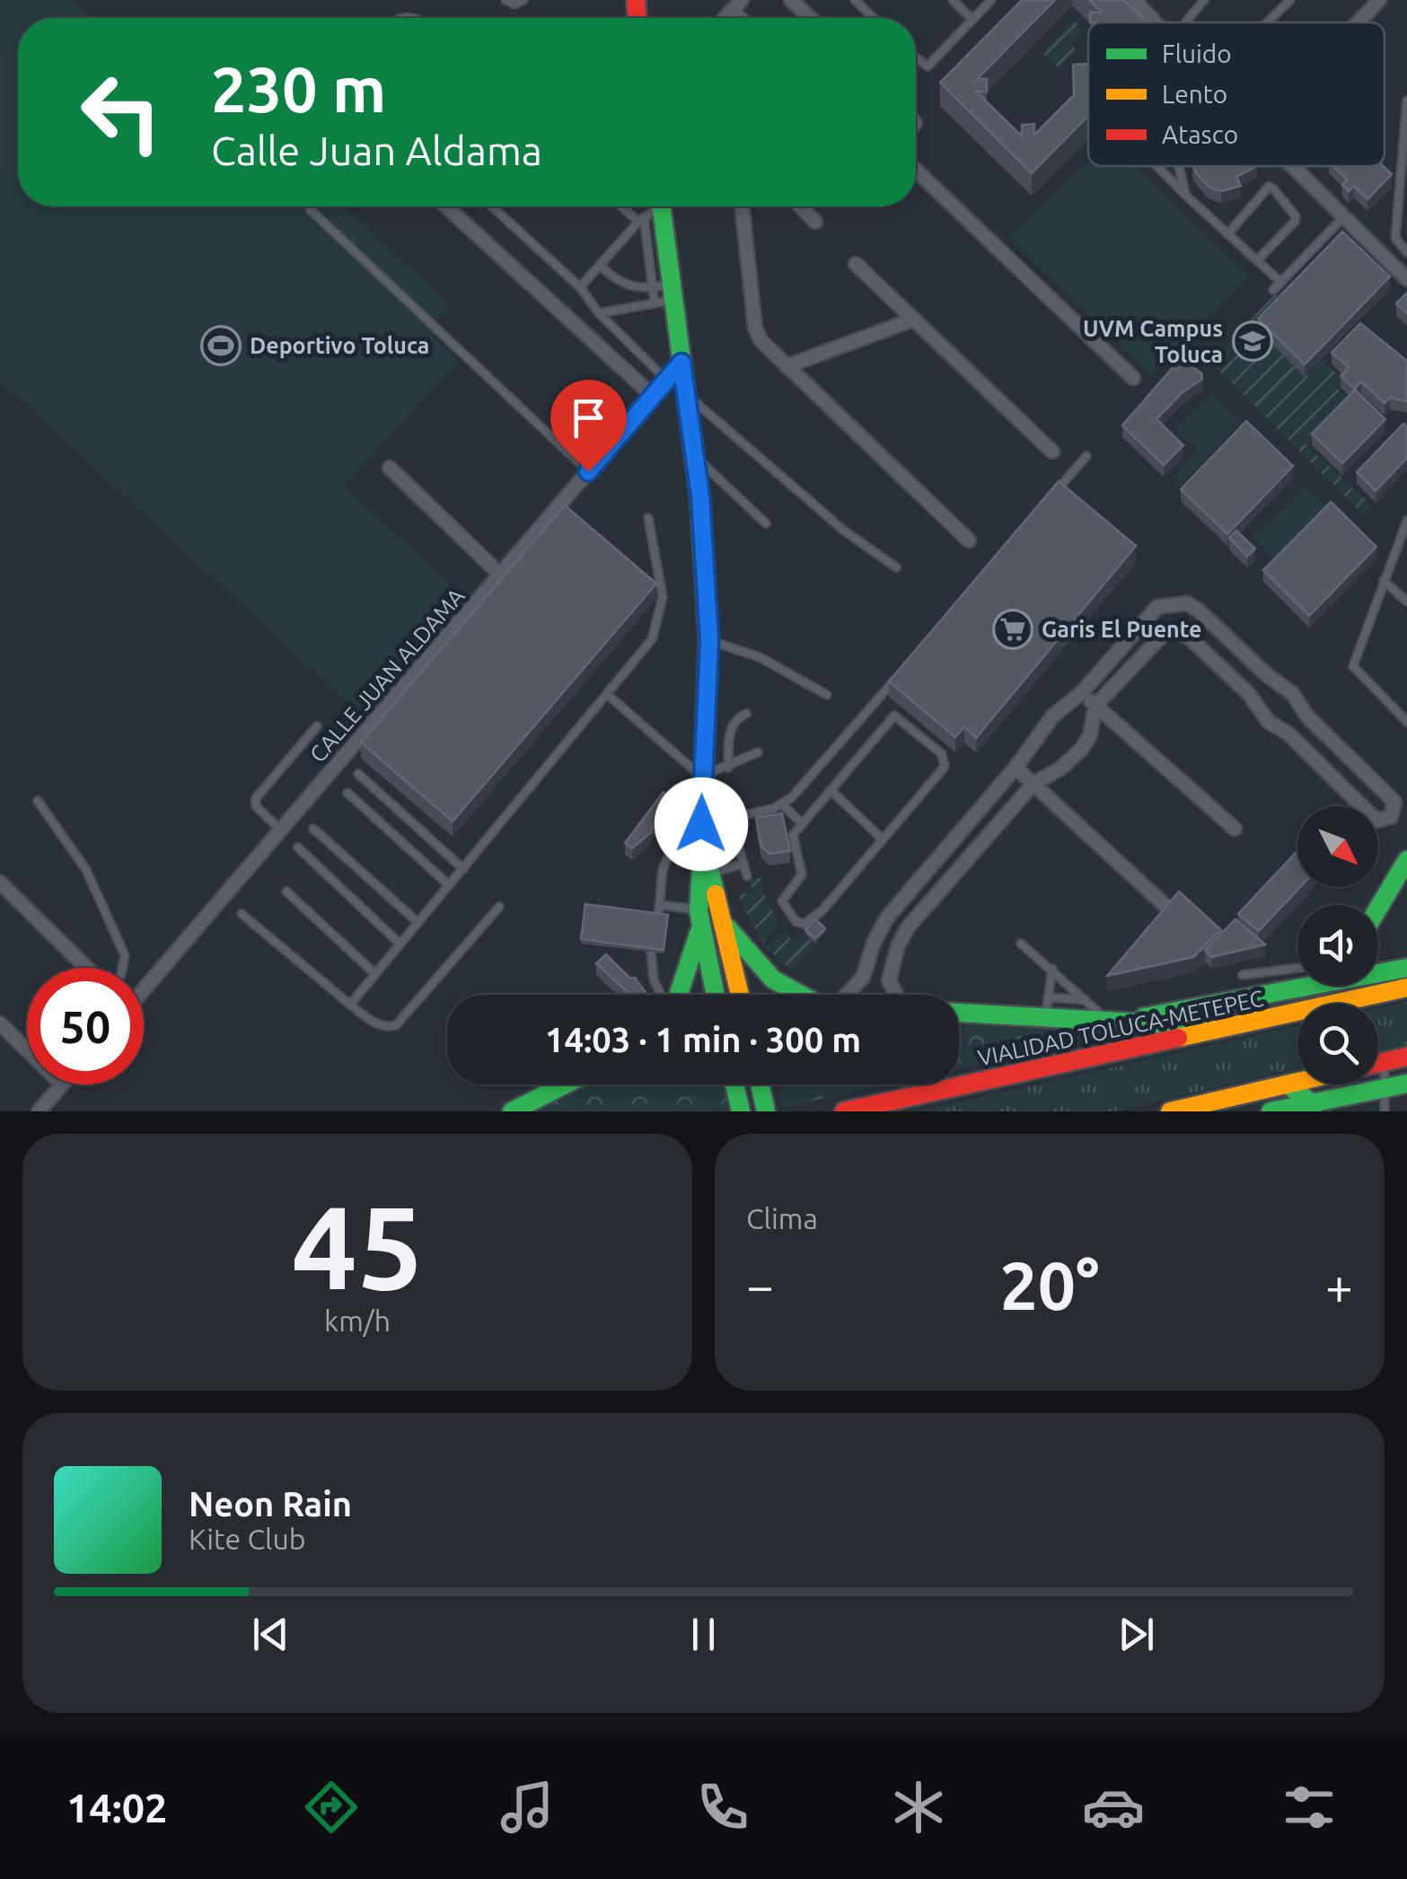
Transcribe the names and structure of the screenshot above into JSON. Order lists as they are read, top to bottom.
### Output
{
  "streets": {
    "main road": ["VIALIDAD TOLUCA-METEPEC"],
    "street": ["CALLE JUAN ALDAMA"]
  },
  "places": {
    "school or university": ["UVM Campus Toluca"],
    "sports": ["Deportivo Toluca"],
    "supermarket": ["Garis El Puente"]
  },
  "legend": ["Fluido", "Lento", "Atasco"],
  "north": "bottom right",
  "page": {
    "turn": ["230 m", "Calle Juan Aldama"],
    "limit": "50",
    "trip": "14:03 · 1 min · 300 m",
    "tile": [
      ["45", "km/h"],
      "Clima"
    ],
    "heat": ["−", "20°", "+"],
    "song": ["Neon Rain", "Kite Club"],
    "tabs": "14:02"
  }
}
